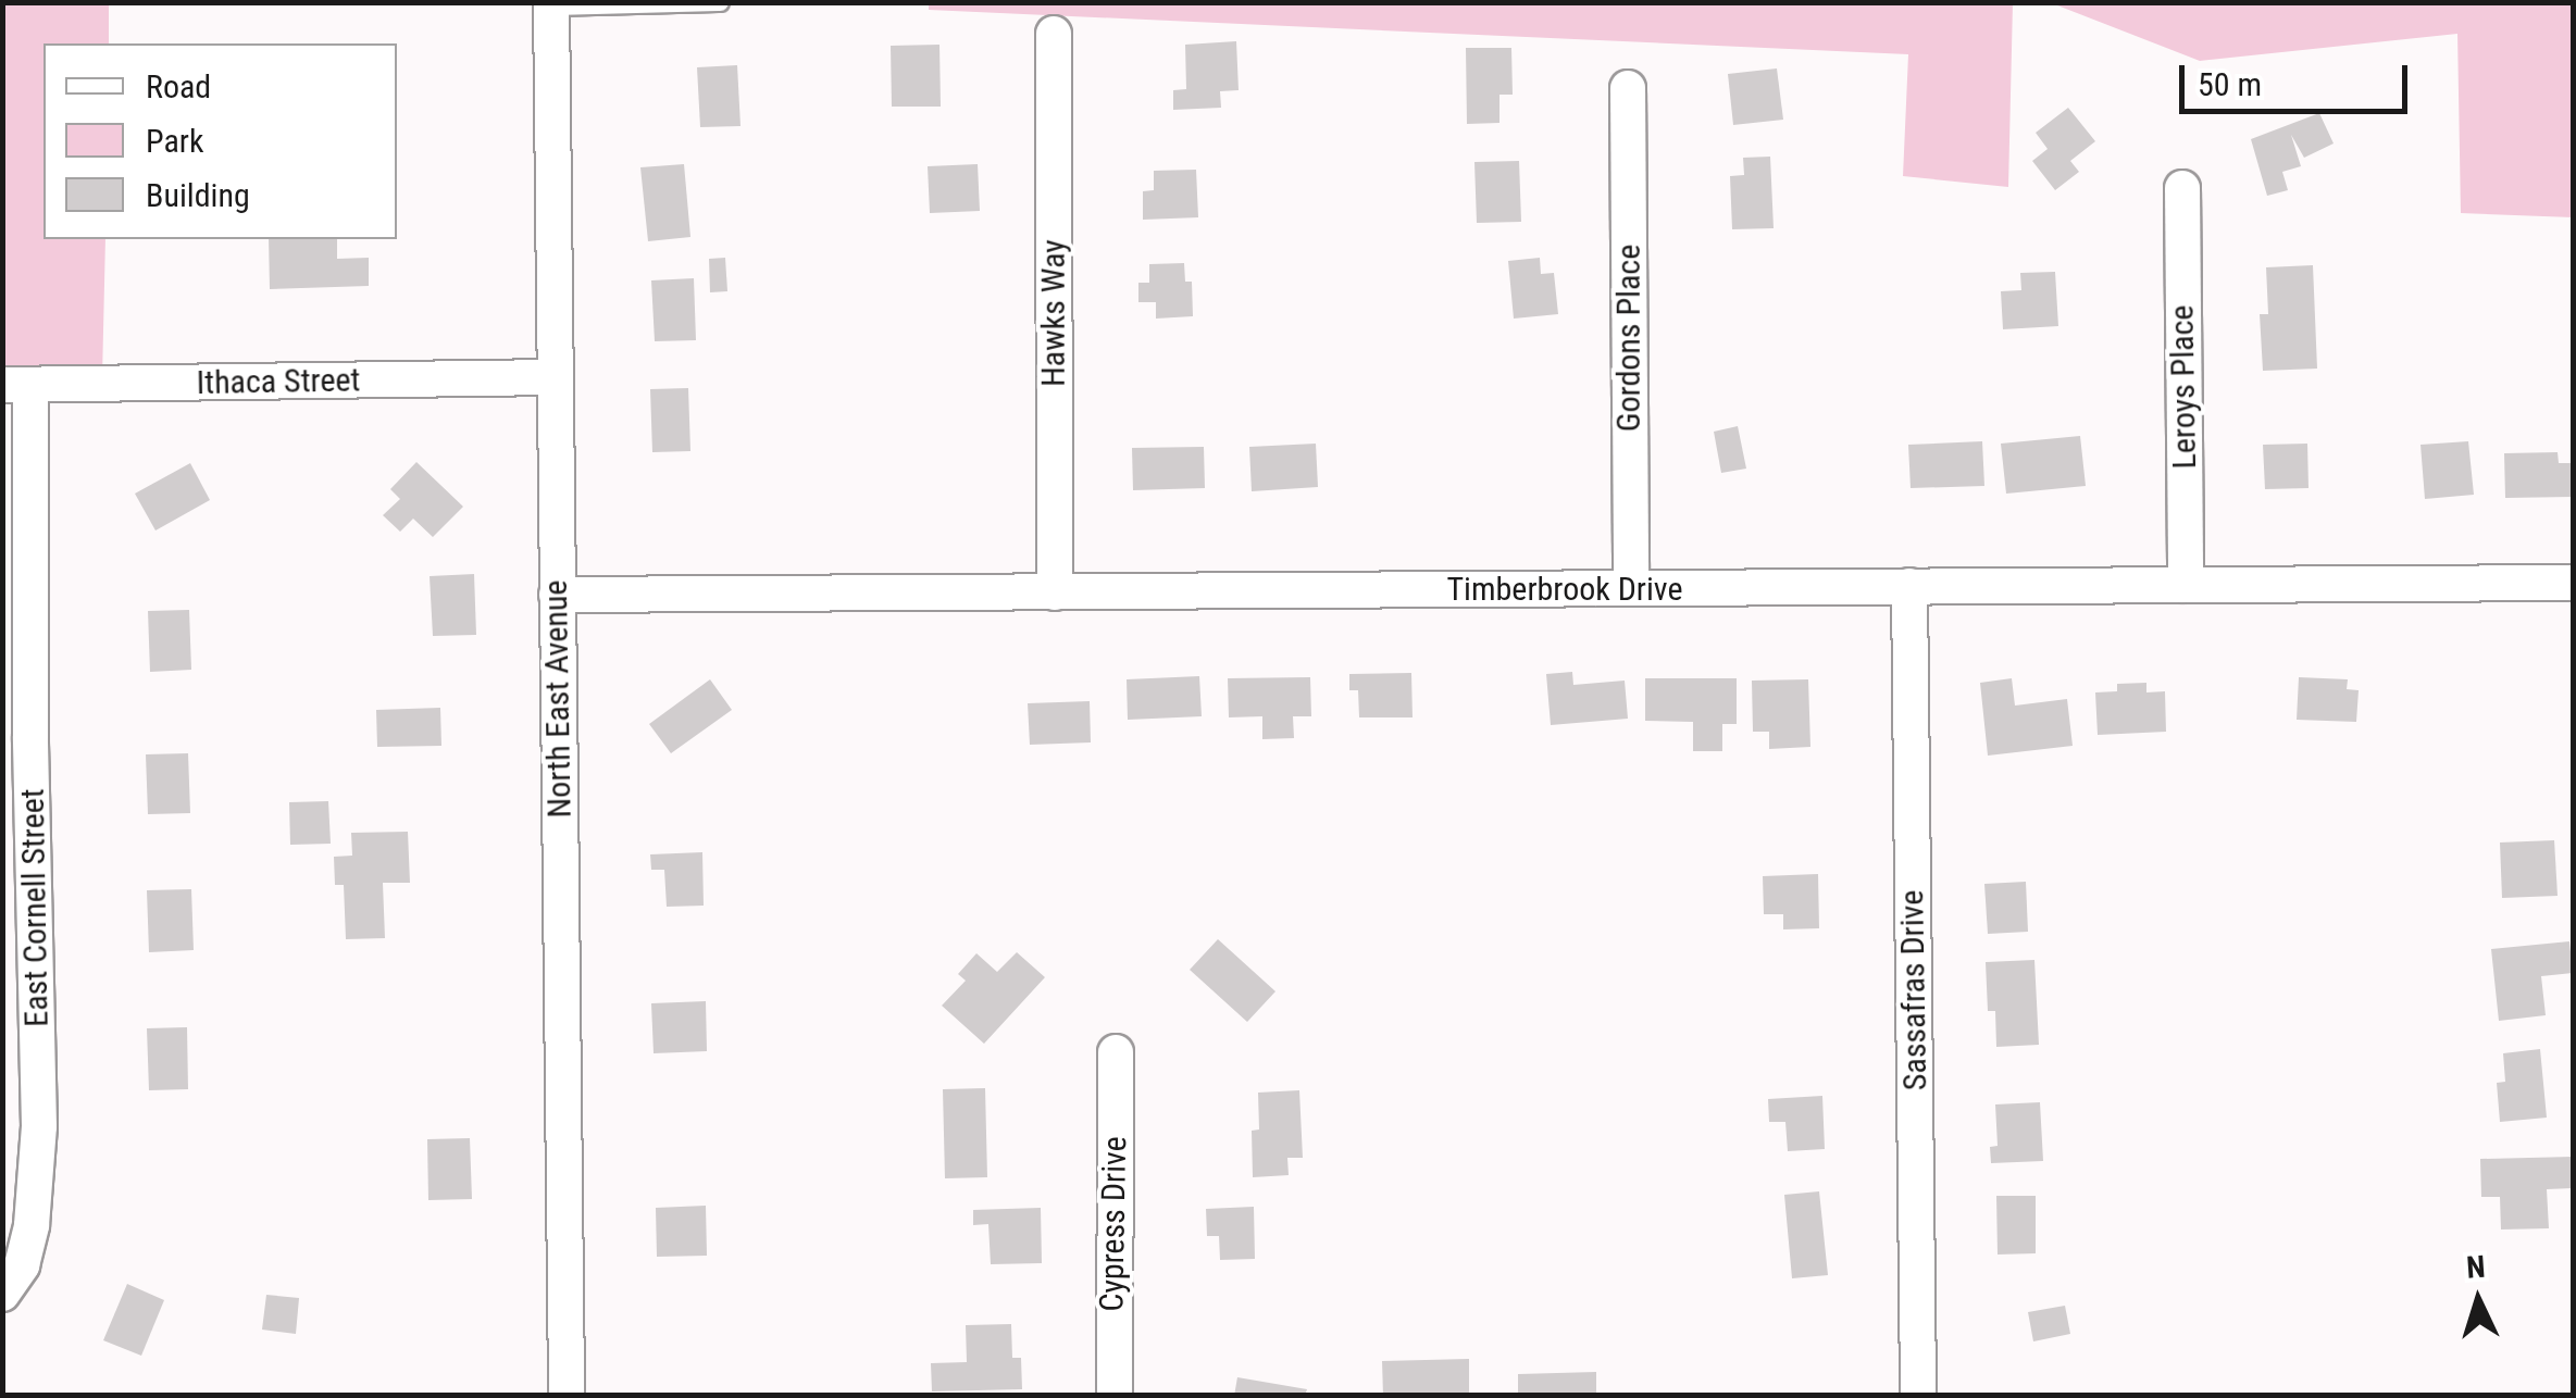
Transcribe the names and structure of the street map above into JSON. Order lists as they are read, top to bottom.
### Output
{
  "streets": {
    "street": [
      "Hawks Way",
      "Gordons Place",
      "Ithaca Street",
      "Leroys Place",
      "Timberbrook Drive",
      "North East Avenue",
      "East Cornell Street",
      "Sassafras Drive",
      "Cypress Drive"
    ]
  },
  "crossings": [
    ["Hawks Way", "Timberbrook Drive"],
    ["Gordons Place", "Timberbrook Drive"],
    ["Ithaca Street", "North East Avenue"],
    ["Ithaca Street", "East Cornell Street"],
    ["Leroys Place", "Timberbrook Drive"],
    ["Timberbrook Drive", "North East Avenue"],
    ["Timberbrook Drive", "Sassafras Drive"]
  ],
  "legend": ["Road", "Park", "Building"],
  "scale_bar": "50 m",
  "north": "top"
}
